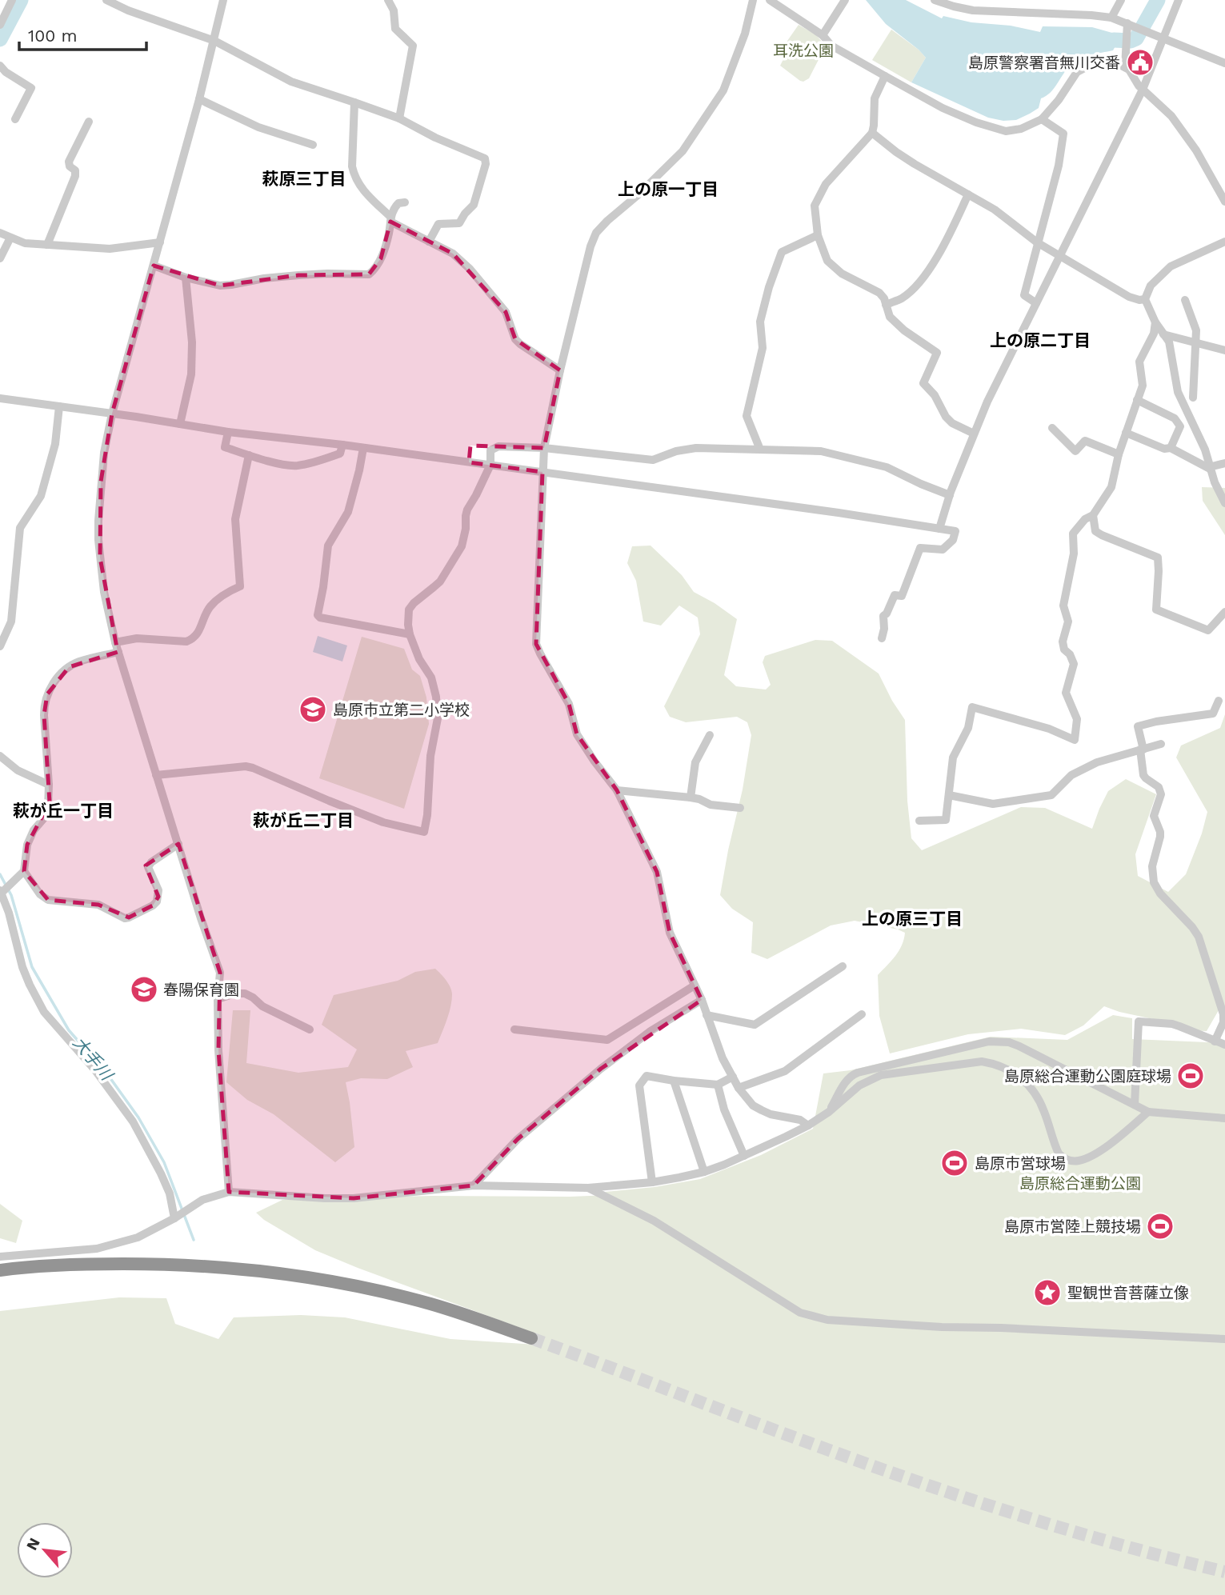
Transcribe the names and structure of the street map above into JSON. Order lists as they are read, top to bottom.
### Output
{
  "districts": [
    "萩原三丁目",
    "上の原一丁目",
    "上の原二丁目",
    "萩が丘一丁目",
    "萩が丘二丁目",
    "上の原三丁目"
  ],
  "water": ["大手川"],
  "parks": ["耳洗公園", "島原総合運動公園"],
  "places": {
    "public building": ["島原警察署音無川交番"],
    "school or university": ["島原市立第二小学校", "春陽保育園"],
    "sports": ["島原総合運動公園庭球場", "島原市営球場", "島原市営陸上競技場"],
    "place": ["聖観世音菩薩立像"]
  },
  "scale_bar": "100 m",
  "north": "top left"
}
